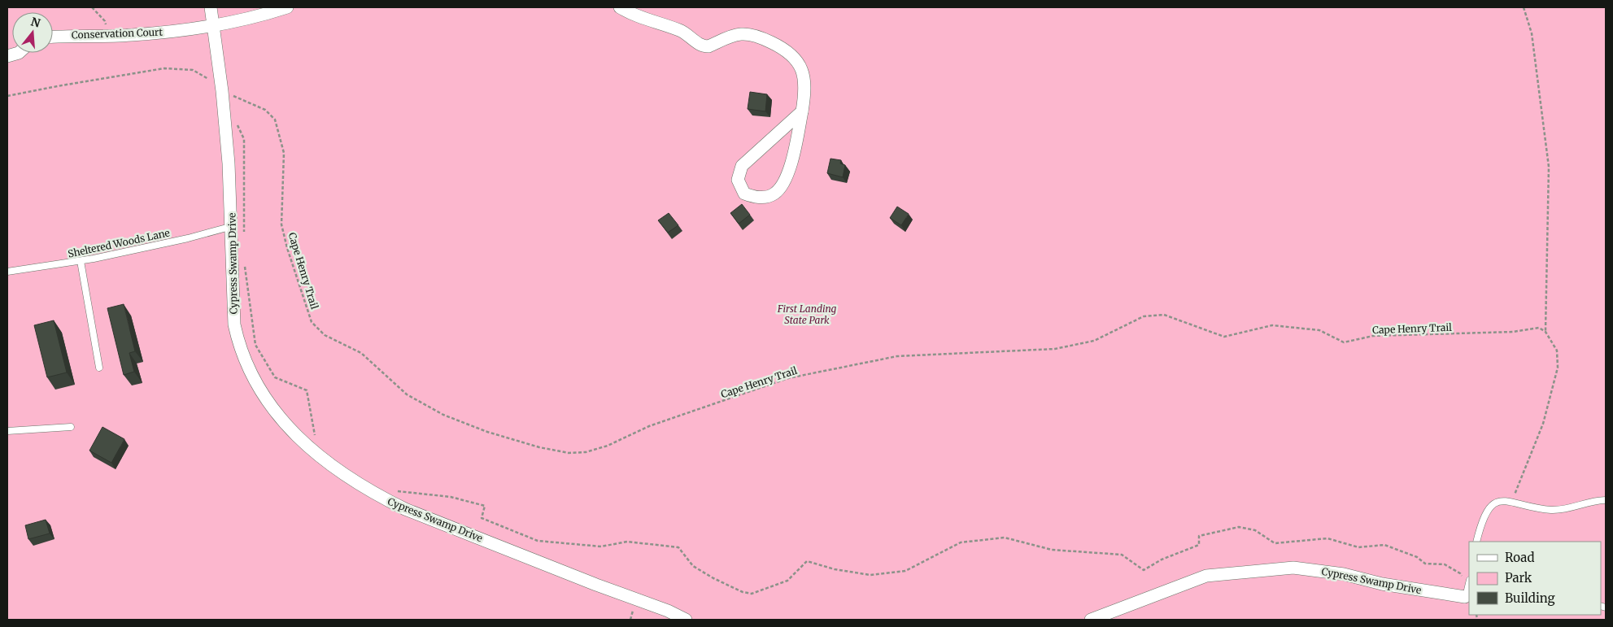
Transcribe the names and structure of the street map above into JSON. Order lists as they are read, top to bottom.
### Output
{
  "streets": {
    "street": ["Conservation Court", "Cypress Swamp Drive"],
    "lane": ["Sheltered Woods Lane"],
    "path": ["Cape Henry Trail"]
  },
  "crossings": [
    ["Conservation Court", "Cypress Swamp Drive"],
    ["Sheltered Woods Lane", "Cypress Swamp Drive"],
    ["Cypress Swamp Drive", "Cape Henry Trail"]
  ],
  "parks": ["First Landing State Park"],
  "legend": ["Road", "Park", "Building"],
  "north": "top"
}
